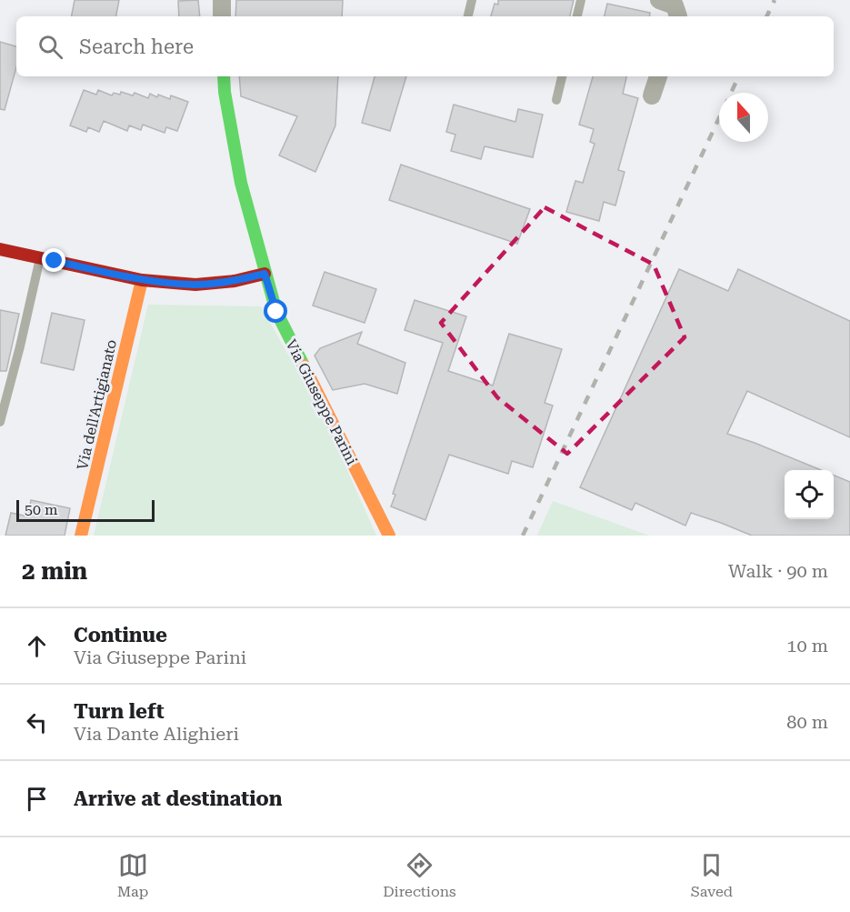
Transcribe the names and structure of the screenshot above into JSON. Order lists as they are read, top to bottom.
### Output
{
  "streets": {
    "street": ["Via Giuseppe Parini", "Via dell'Artigianato"]
  },
  "scale_bar": "50 m",
  "north": "top",
  "page": {
    "search": "Search here",
    "scale": "50 m",
    "heading": ["2 min", "Walk · 90 m"],
    "list": [
      ["Continue", "Via Giuseppe Parini", "10 m"],
      ["Turn left", "Via Dante Alighieri", "80 m"],
      "Arrive at destination"
    ],
    "nav": ["Map", "Directions", "Saved"]
  }
}
